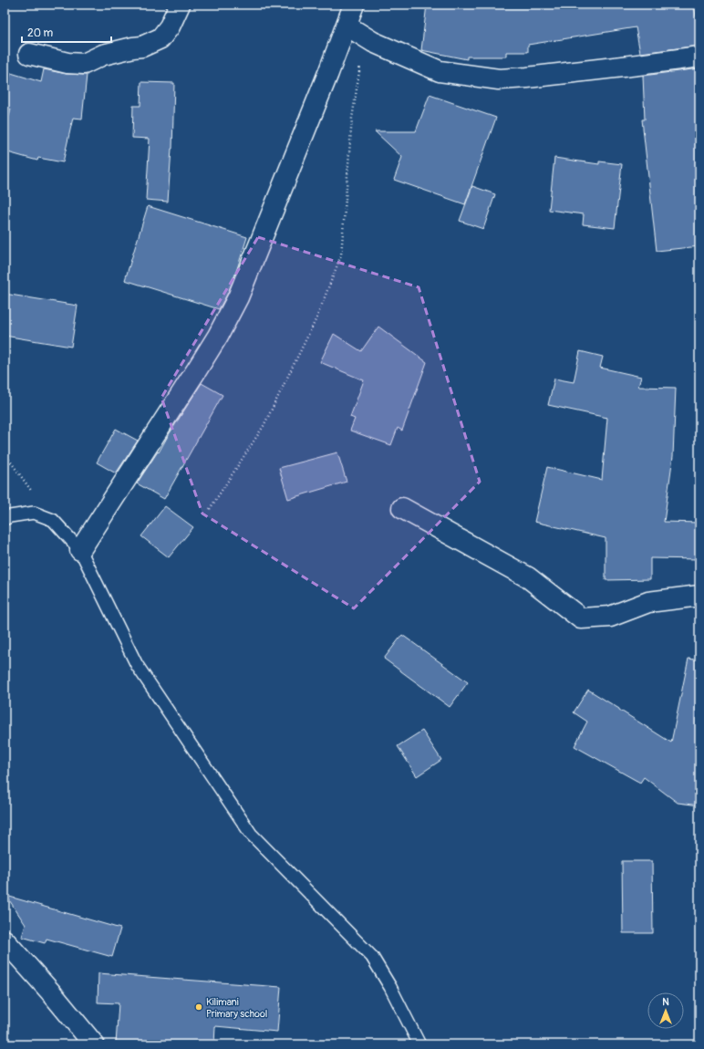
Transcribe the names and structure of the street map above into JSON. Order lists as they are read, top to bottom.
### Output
{
  "places": ["Kilimani Primary school"],
  "scale_bar": "20 m",
  "north": "top"
}
